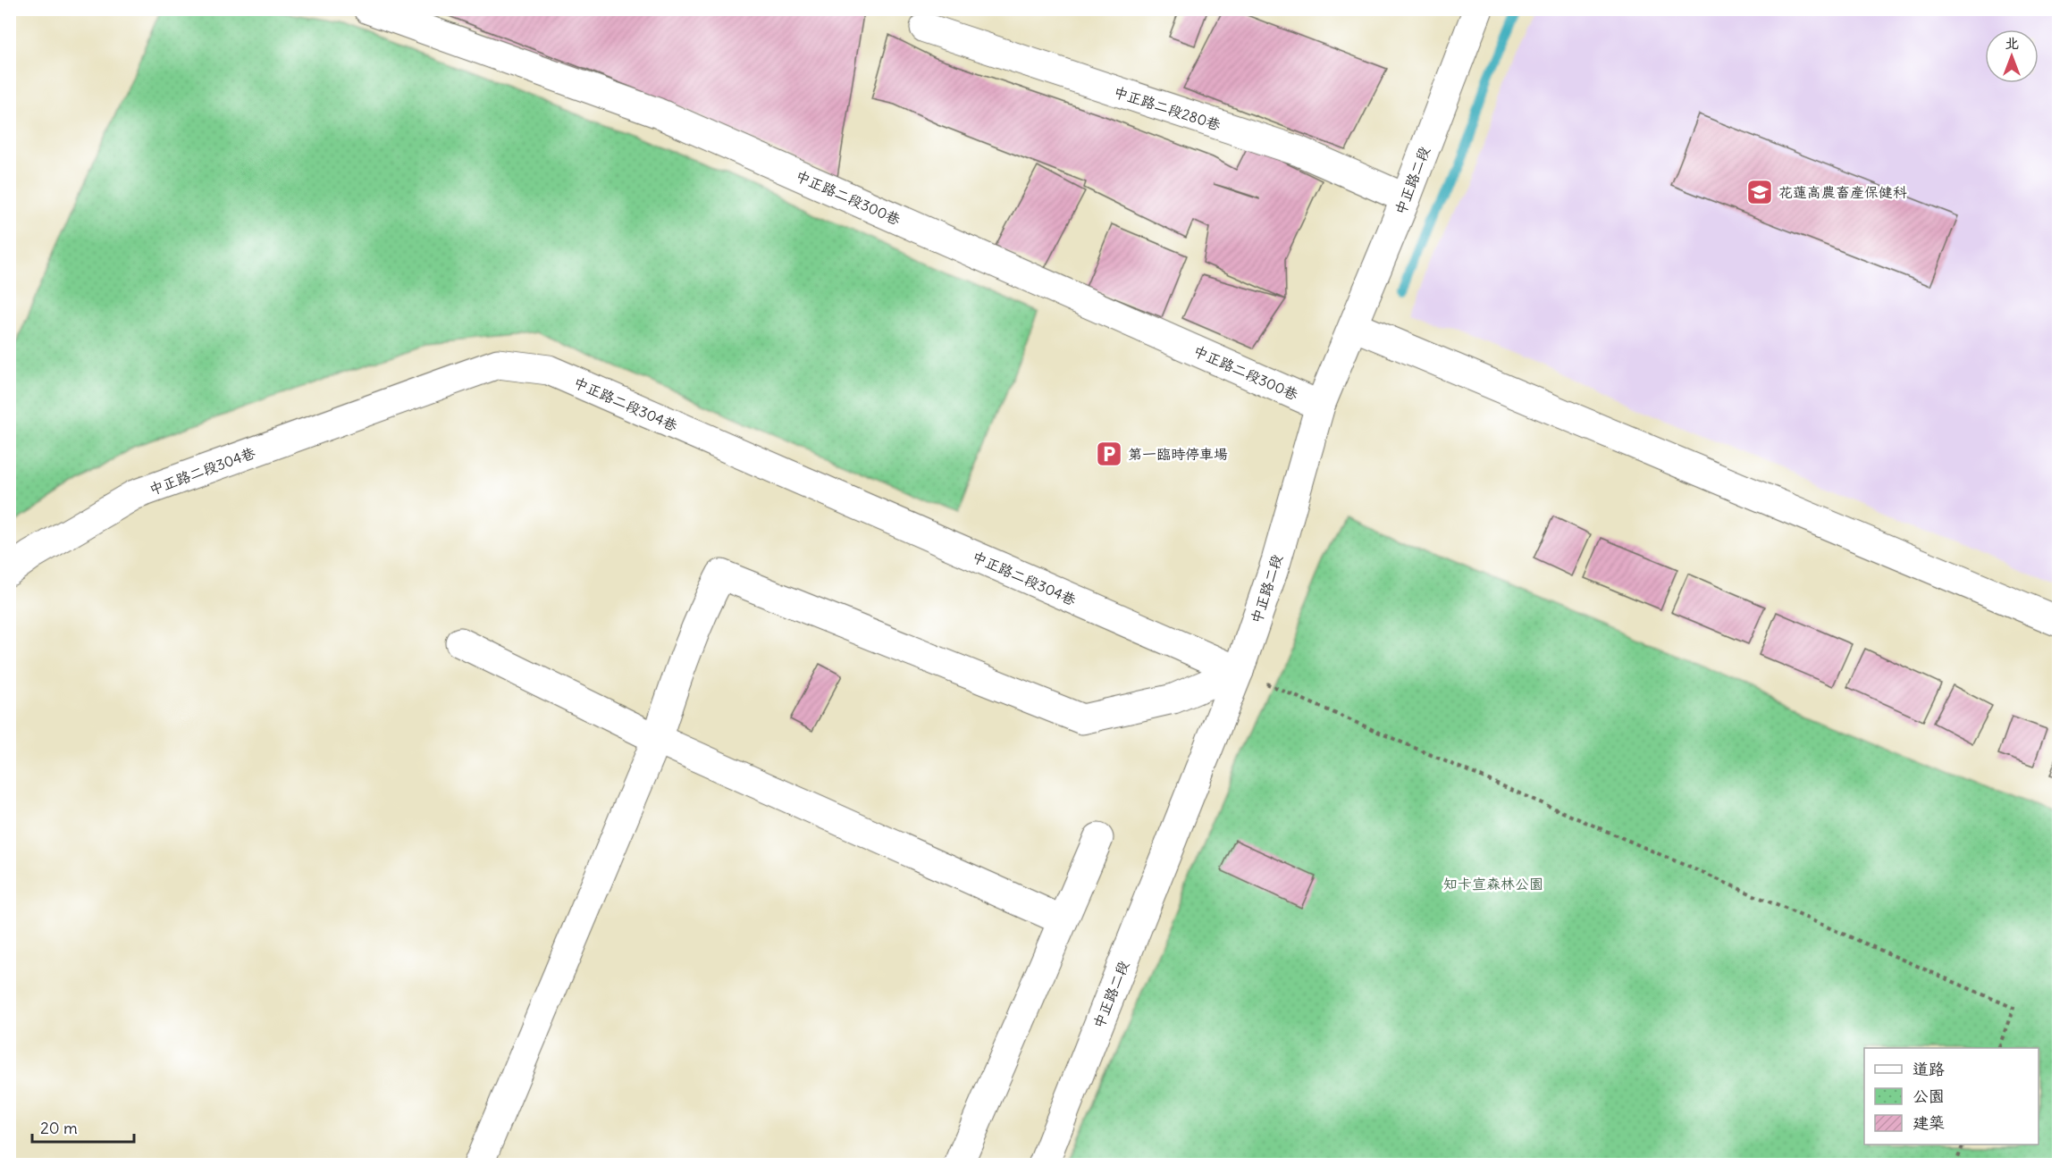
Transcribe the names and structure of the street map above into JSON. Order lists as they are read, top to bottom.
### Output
{
  "streets": {
    "street": [
      "中正路二段280巷",
      "中正路二段",
      "中正路二段300巷",
      "中正路二段304巷"
    ]
  },
  "crossings": [
    ["中正路二段280巷", "中正路二段"],
    ["中正路二段", "中正路二段300巷"],
    ["中正路二段", "中正路二段304巷"]
  ],
  "parks": ["知卡宣森林公園"],
  "places": {
    "school or university": ["花蓮高農畜產保健科"],
    "parking": ["第一臨時停車場"]
  },
  "legend": ["道路", "公園", "建築"],
  "scale_bar": "20 m",
  "north": "top"
}
